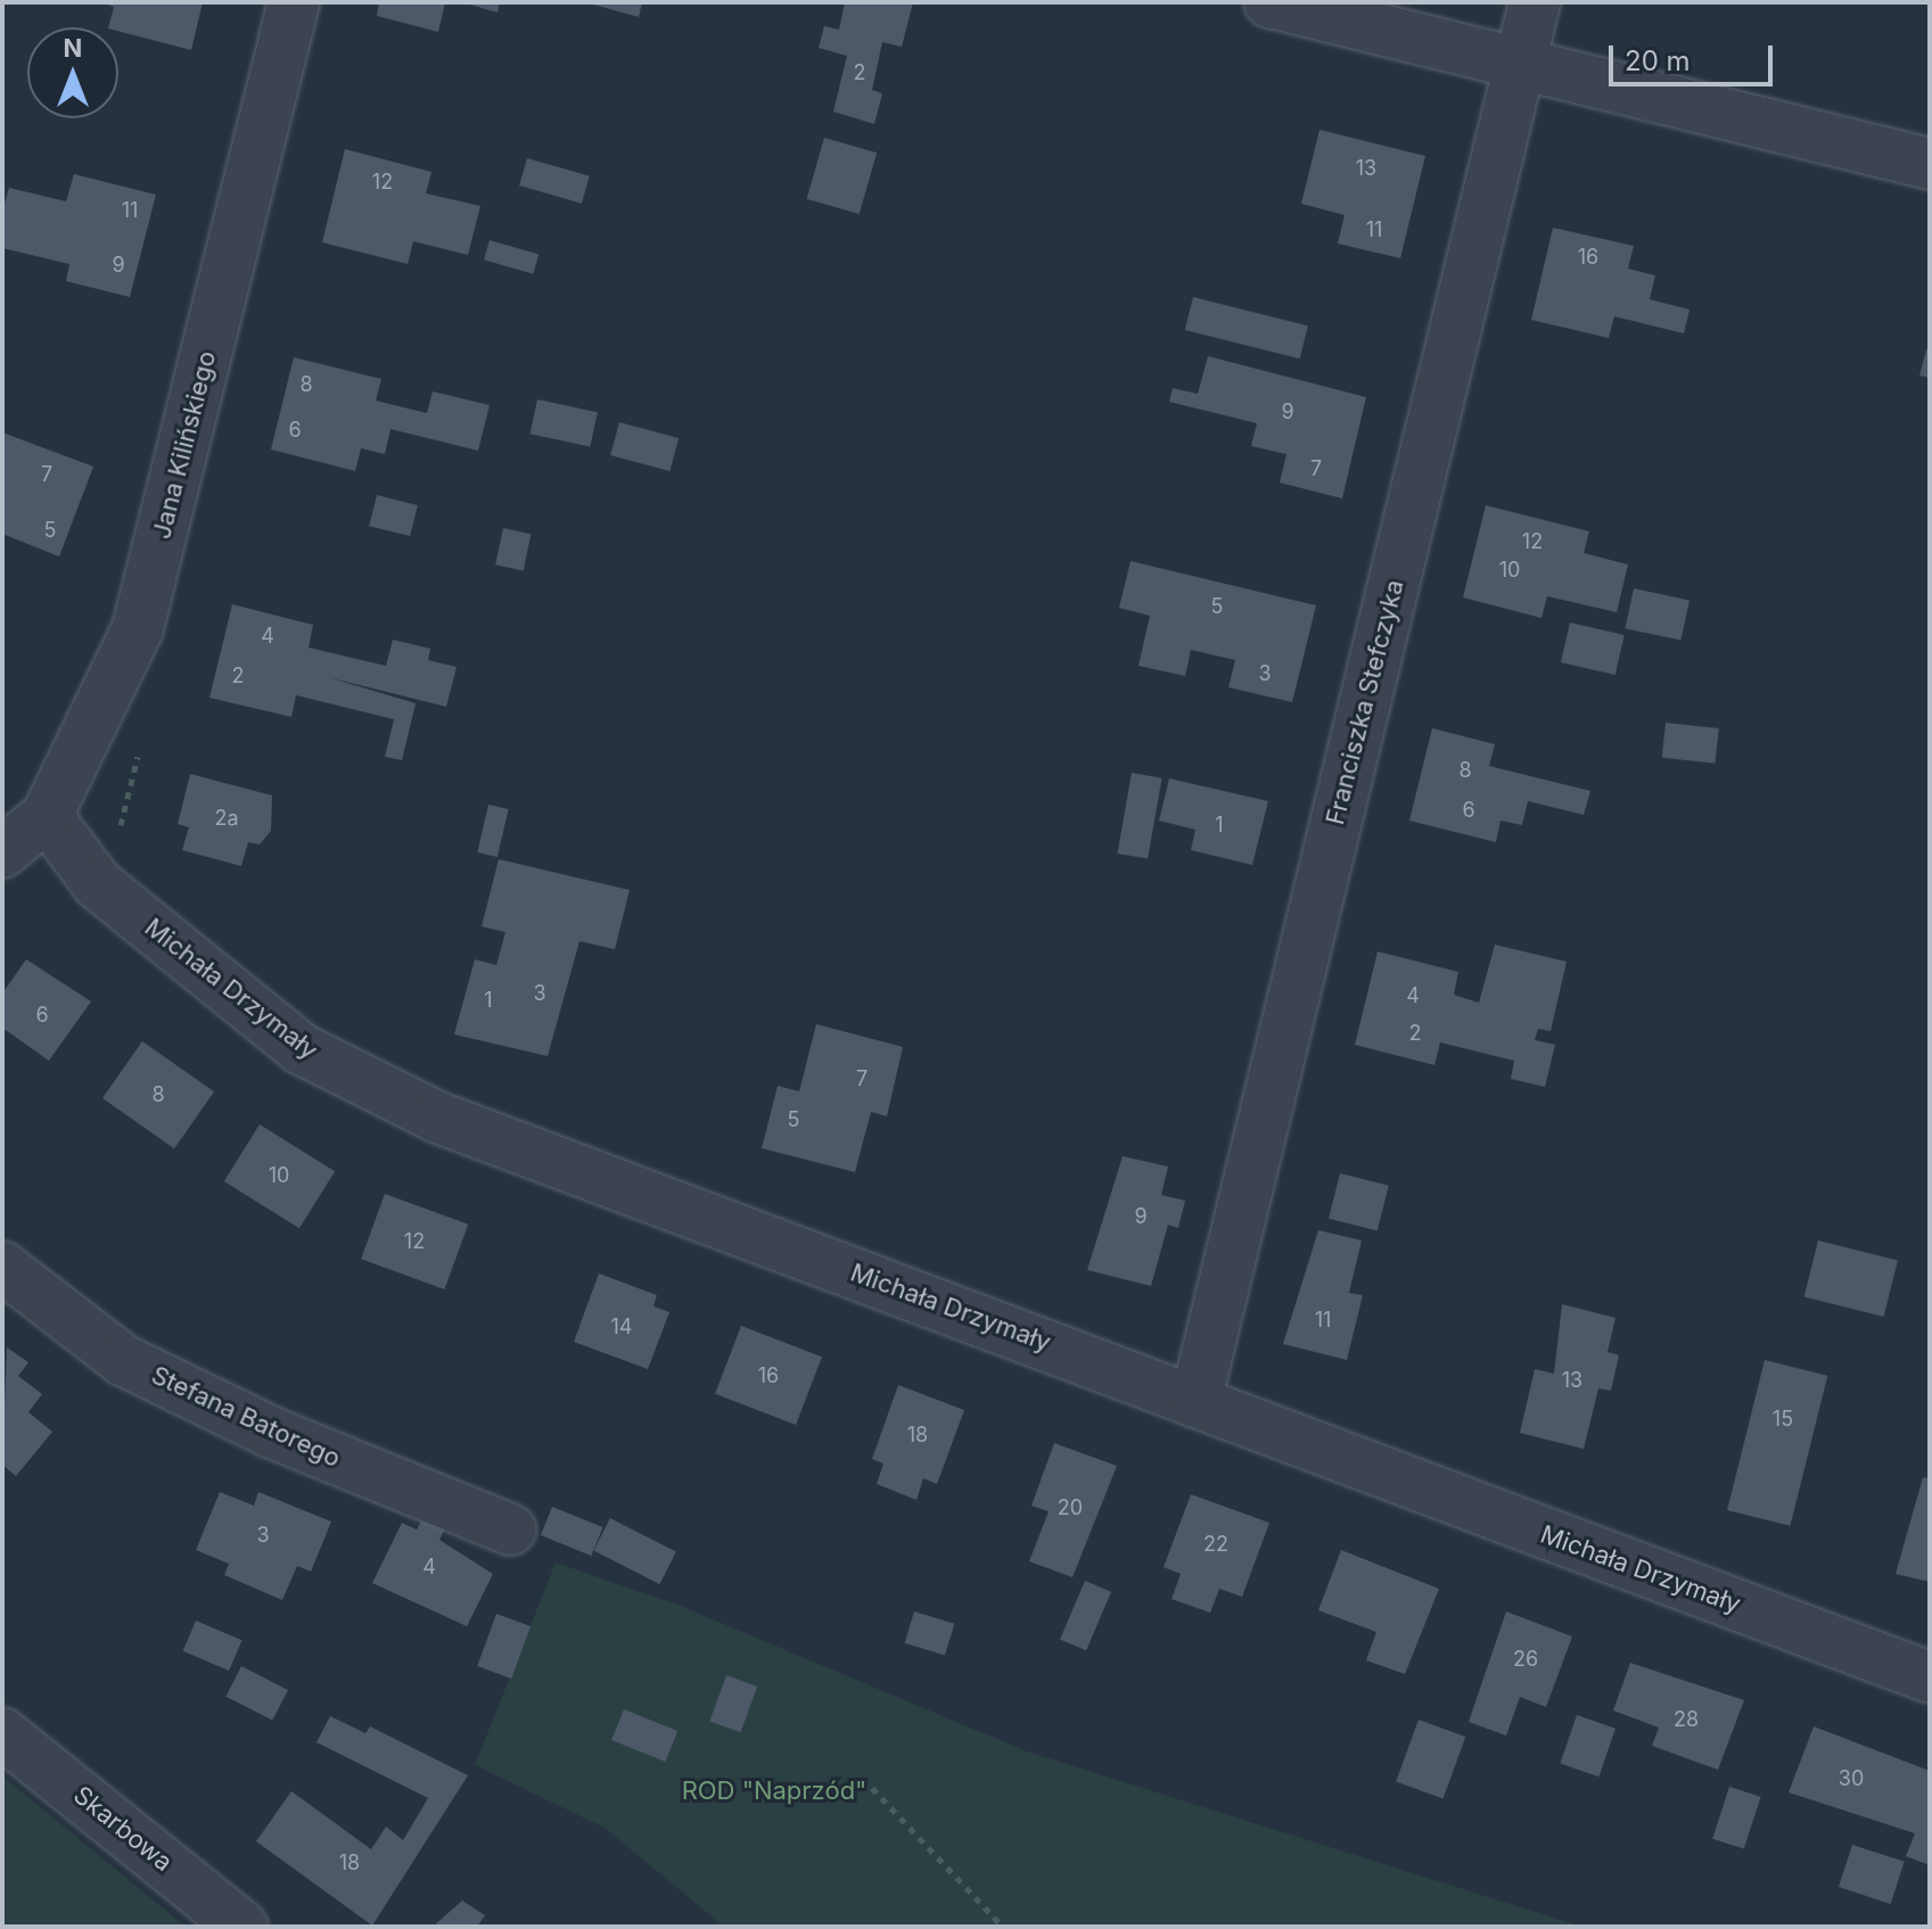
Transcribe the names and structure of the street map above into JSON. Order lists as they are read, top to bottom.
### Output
{
  "streets": {
    "street": [
      "Jana Kilińskiego",
      "Franciszka Stefczyka",
      "Michała Drzymały",
      "Stefana Batorego",
      "Skarbowa"
    ]
  },
  "crossings": [
    ["Jana Kilińskiego", "Michała Drzymały"],
    ["Franciszka Stefczyka", "Michała Drzymały"]
  ],
  "parks": ["ROD \"Naprzód\""],
  "house_numbers": [
    "2",
    "13",
    "12",
    "11",
    "11",
    "16",
    "9",
    "8",
    "9",
    "6",
    "7",
    "7",
    "5",
    "12",
    "10",
    "5",
    "4",
    "3",
    "2",
    "8",
    "6",
    "2a",
    "1",
    "3",
    "4",
    "1",
    "6",
    "2",
    "7",
    "8",
    "5",
    "10",
    "9",
    "12",
    "11",
    "14",
    "16",
    "13",
    "15",
    "18",
    "20",
    "3",
    "22",
    "4",
    "26",
    "28",
    "30",
    "18"
  ],
  "scale_bar": "20 m",
  "north": "top"
}
